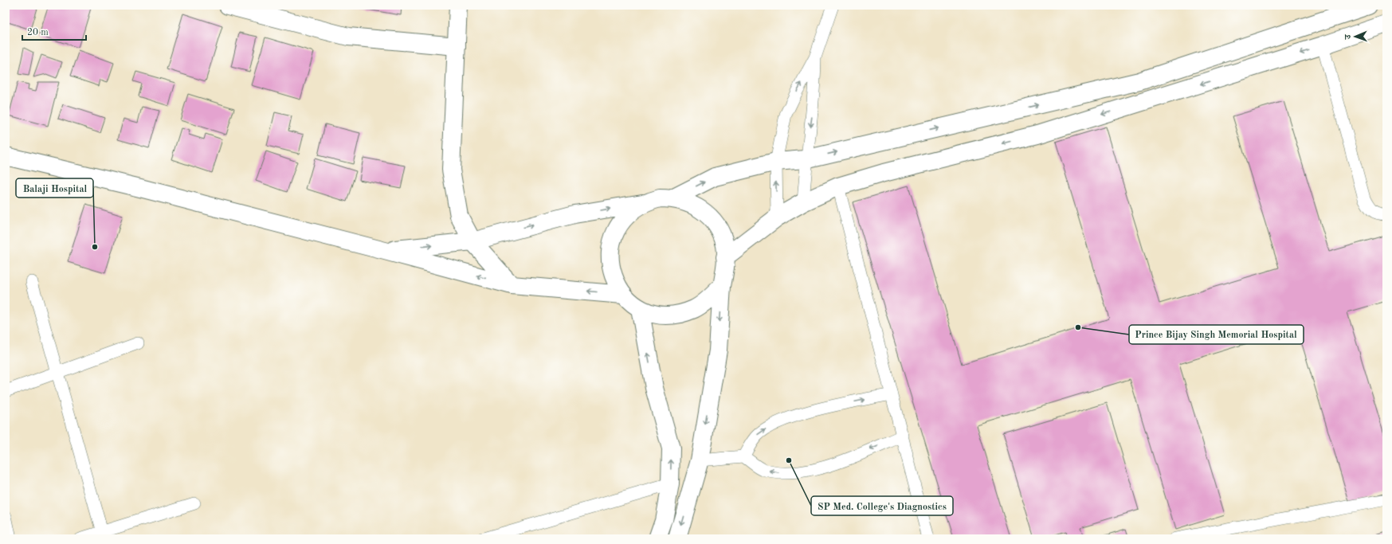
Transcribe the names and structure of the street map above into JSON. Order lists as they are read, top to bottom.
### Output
{
  "places": ["Balaji Hospital", "Prince Bijay Singh Memorial Hospital", "SP Med. College's Diagnostics"],
  "scale_bar": "20 m",
  "north": "left"
}
